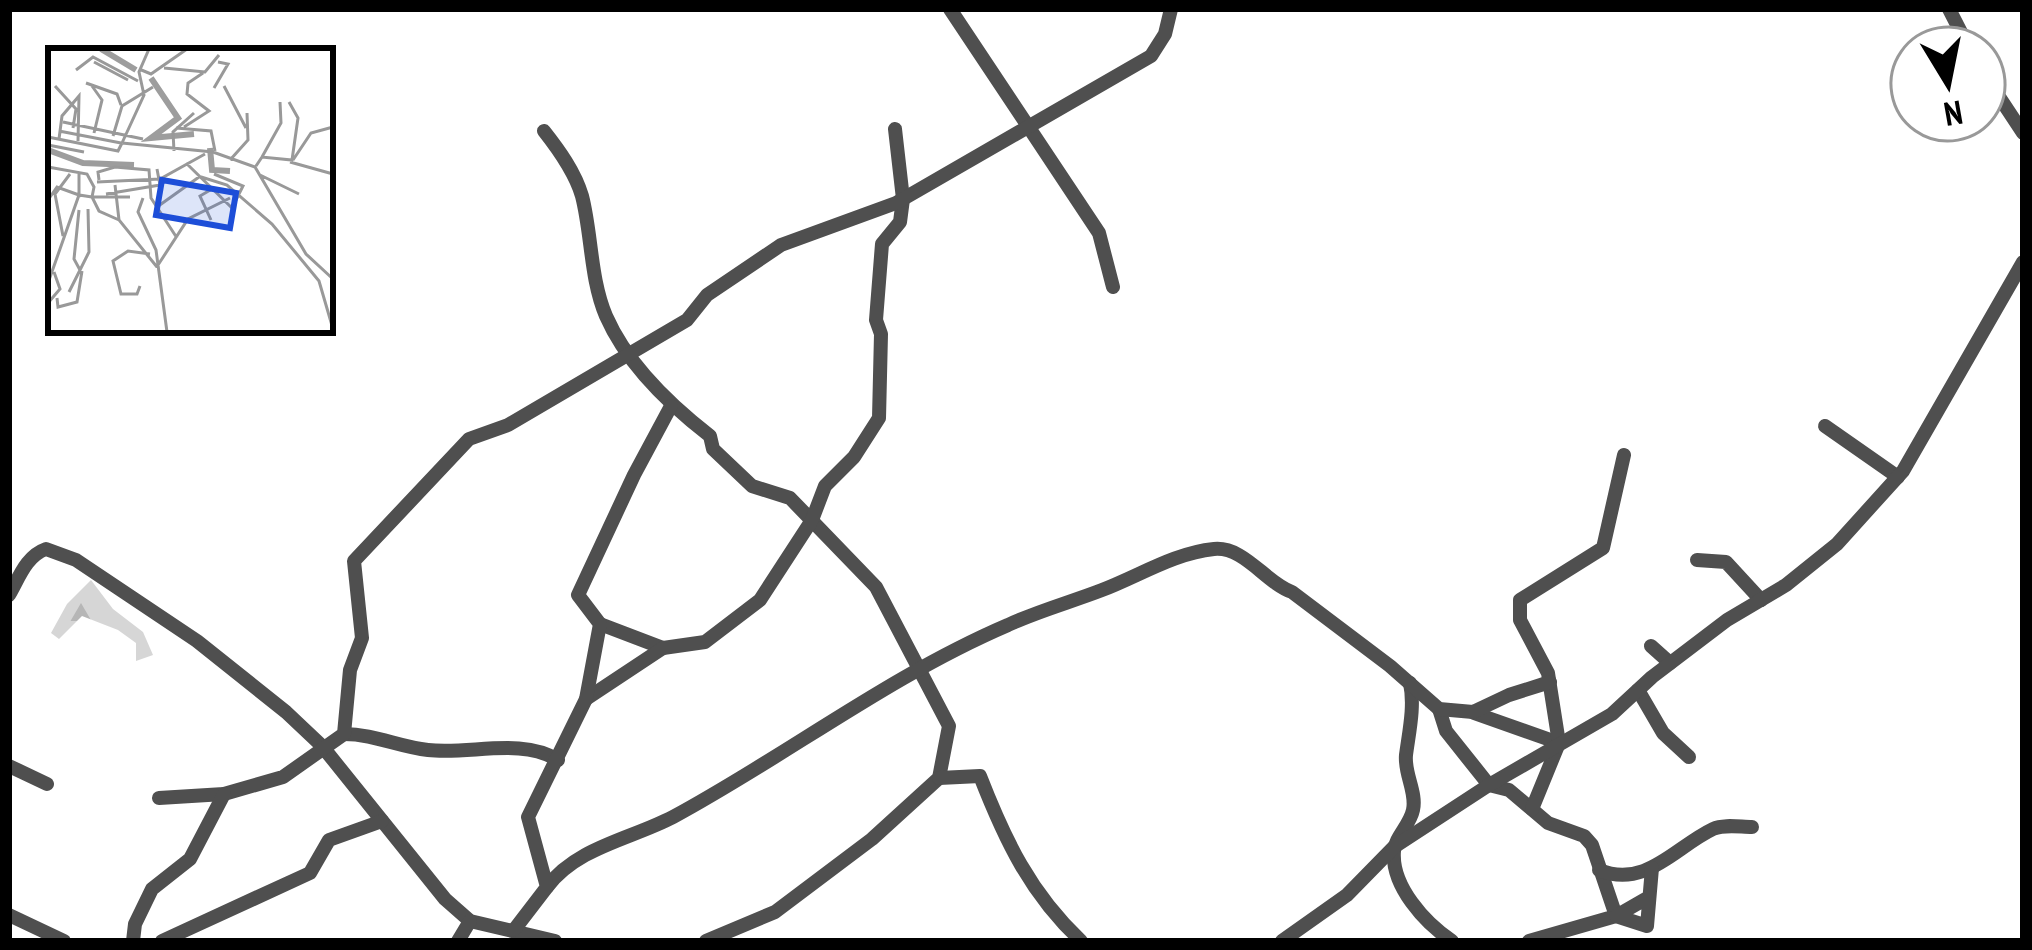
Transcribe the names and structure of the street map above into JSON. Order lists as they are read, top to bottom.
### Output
{
  "north": "bottom"
}
